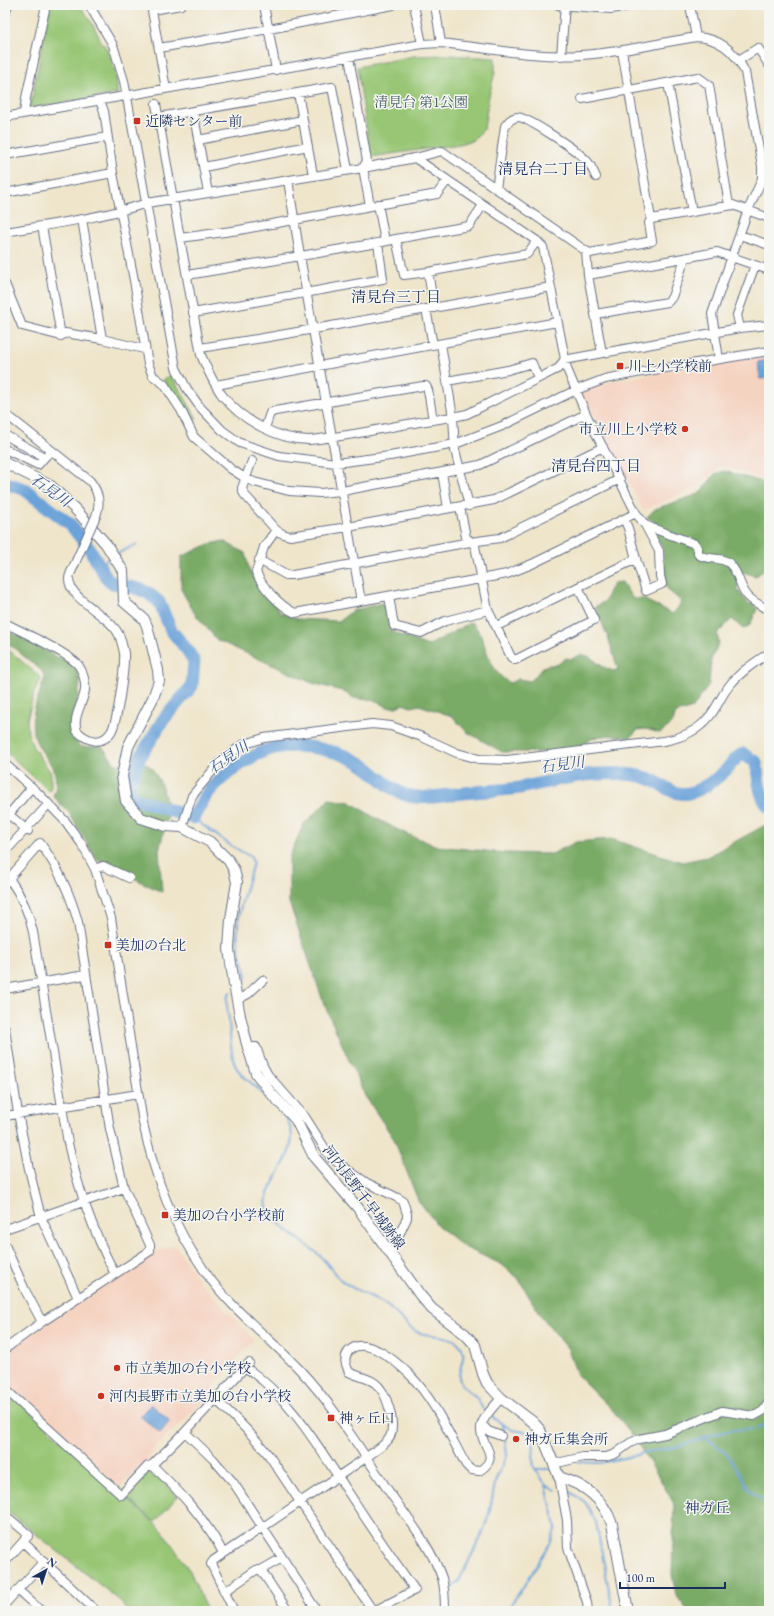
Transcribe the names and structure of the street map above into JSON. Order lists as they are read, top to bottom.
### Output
{
  "streets": {
    "main road": ["河内長野千早城跡線"]
  },
  "districts": [
    "清見台二丁目",
    "清見台三丁目",
    "清見台四丁目",
    "神ガ丘"
  ],
  "water": ["石見川"],
  "parks": ["清見台 第1公園"],
  "places": {
    "transit": [
      "近隣センター前",
      "川上小学校前",
      "美加の台北",
      "美加の台小学校前",
      "神ヶ丘口"
    ],
    "other": [
      "市立川上小学校",
      "市立美加の台小学校",
      "河内長野市立美加の台小学校",
      "神ガ丘集会所"
    ]
  },
  "scale_bar": "100 m",
  "north": "top right"
}
